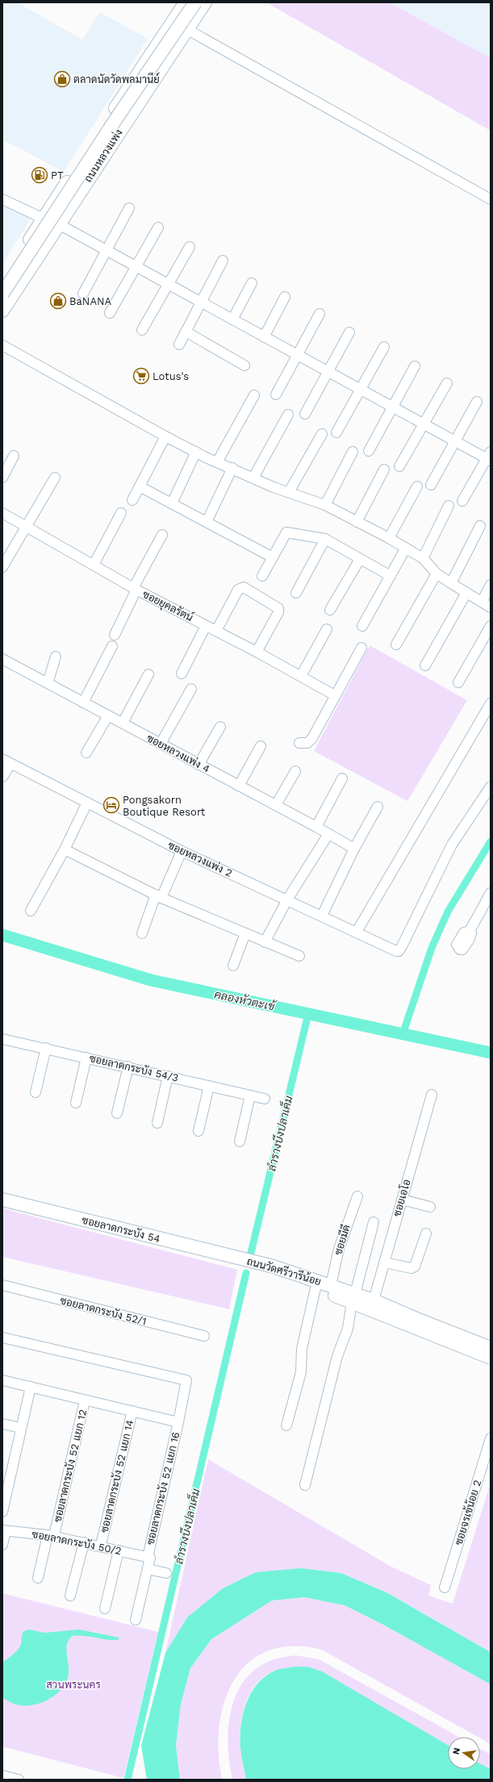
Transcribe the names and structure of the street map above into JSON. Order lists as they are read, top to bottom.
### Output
{
  "streets": {
    "main road": ["ถนนหลวงแพ่ง", "ซอยลาดกระบัง 54", "ถนนวัดศรีวารีน้อย"],
    "street": [
      "ซอยยุคลรัตน์",
      "ซอยหลวงแพ่ง 4",
      "ซอยหลวงแพ่ง 2",
      "ซอยลาดกระบัง 54/3",
      "ซอยเอโอ",
      "ซอยมีดี",
      "ซอยลาดกระบัง 52/1",
      "ซอยลาดกระบัง 52 แยก 12",
      "ซอยลาดกระบัง 52 แยก 14",
      "ซอยลาดกระบัง 52 แยก 16",
      "ซอยจรเข้น้อย 2",
      "ซอยลาดกระบัง 50/2"
    ]
  },
  "crossings": [
    ["ซอยเอโอ", "ถนนวัดศรีวารีน้อย"],
    ["ซอยลาดกระบัง 54", "ถนนวัดศรีวารีน้อย"],
    ["ซอยมีดี", "ถนนวัดศรีวารีน้อย"],
    ["ซอยลาดกระบัง 52 แยก 12", "ซอยลาดกระบัง 50/2"],
    ["ซอยลาดกระบัง 52 แยก 16", "ซอยลาดกระบัง 50/2"]
  ],
  "water": ["คลองหัวตะเข้", "ลำรางบึงปลาเค็ม"],
  "parks": ["สวนพระนคร"],
  "places": {
    "shop": ["ตลาดนัดวัดพลมานีย์", "BaNANA"],
    "fuel station": ["PT"],
    "supermarket": ["Lotus's"],
    "hotel": ["Pongsakorn Boutique Resort"]
  },
  "north": "left"
}
